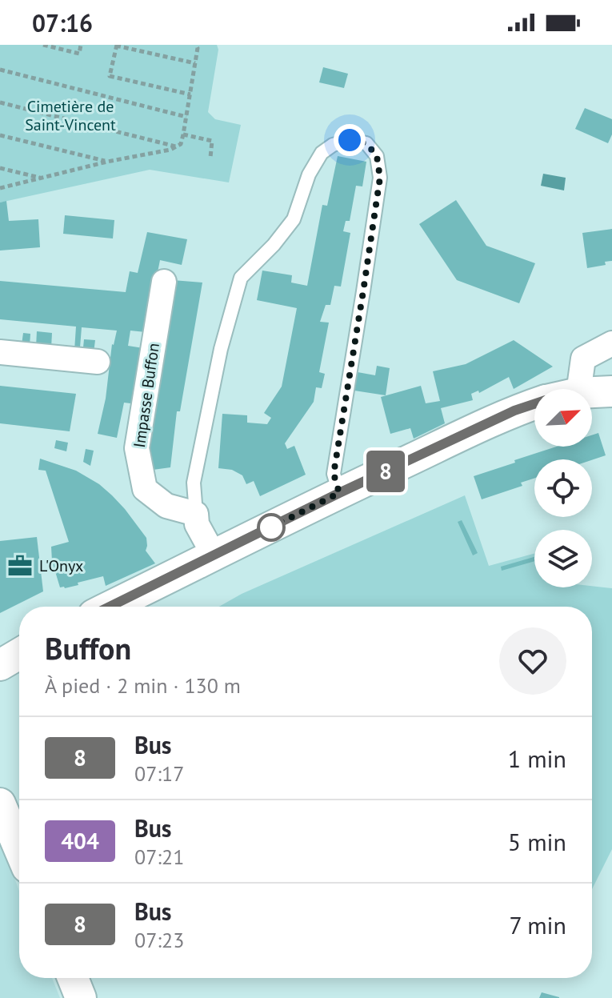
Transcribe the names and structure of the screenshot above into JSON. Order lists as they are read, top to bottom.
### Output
{
  "streets": {
    "street": ["Impasse Buffon"]
  },
  "parks": ["Cimetière de Saint-Vincent"],
  "places": {
    "office": ["L'Onyx"]
  },
  "lines": ["bus line 8"],
  "north": "top right",
  "page": {
    "status": "07:16",
    "on_map": "8",
    "heading": ["Buffon", "À pied · 2 min · 130 m"],
    "list": [
      {
        "mark": "8",
        "name": "Bus",
        "note": "07:17",
        "value": "1 min"
      },
      {
        "mark": "404",
        "name": "Bus",
        "note": "07:21",
        "value": "5 min"
      },
      {
        "mark": "8",
        "name": "Bus",
        "note": "07:23",
        "value": "7 min"
      }
    ]
  }
}
